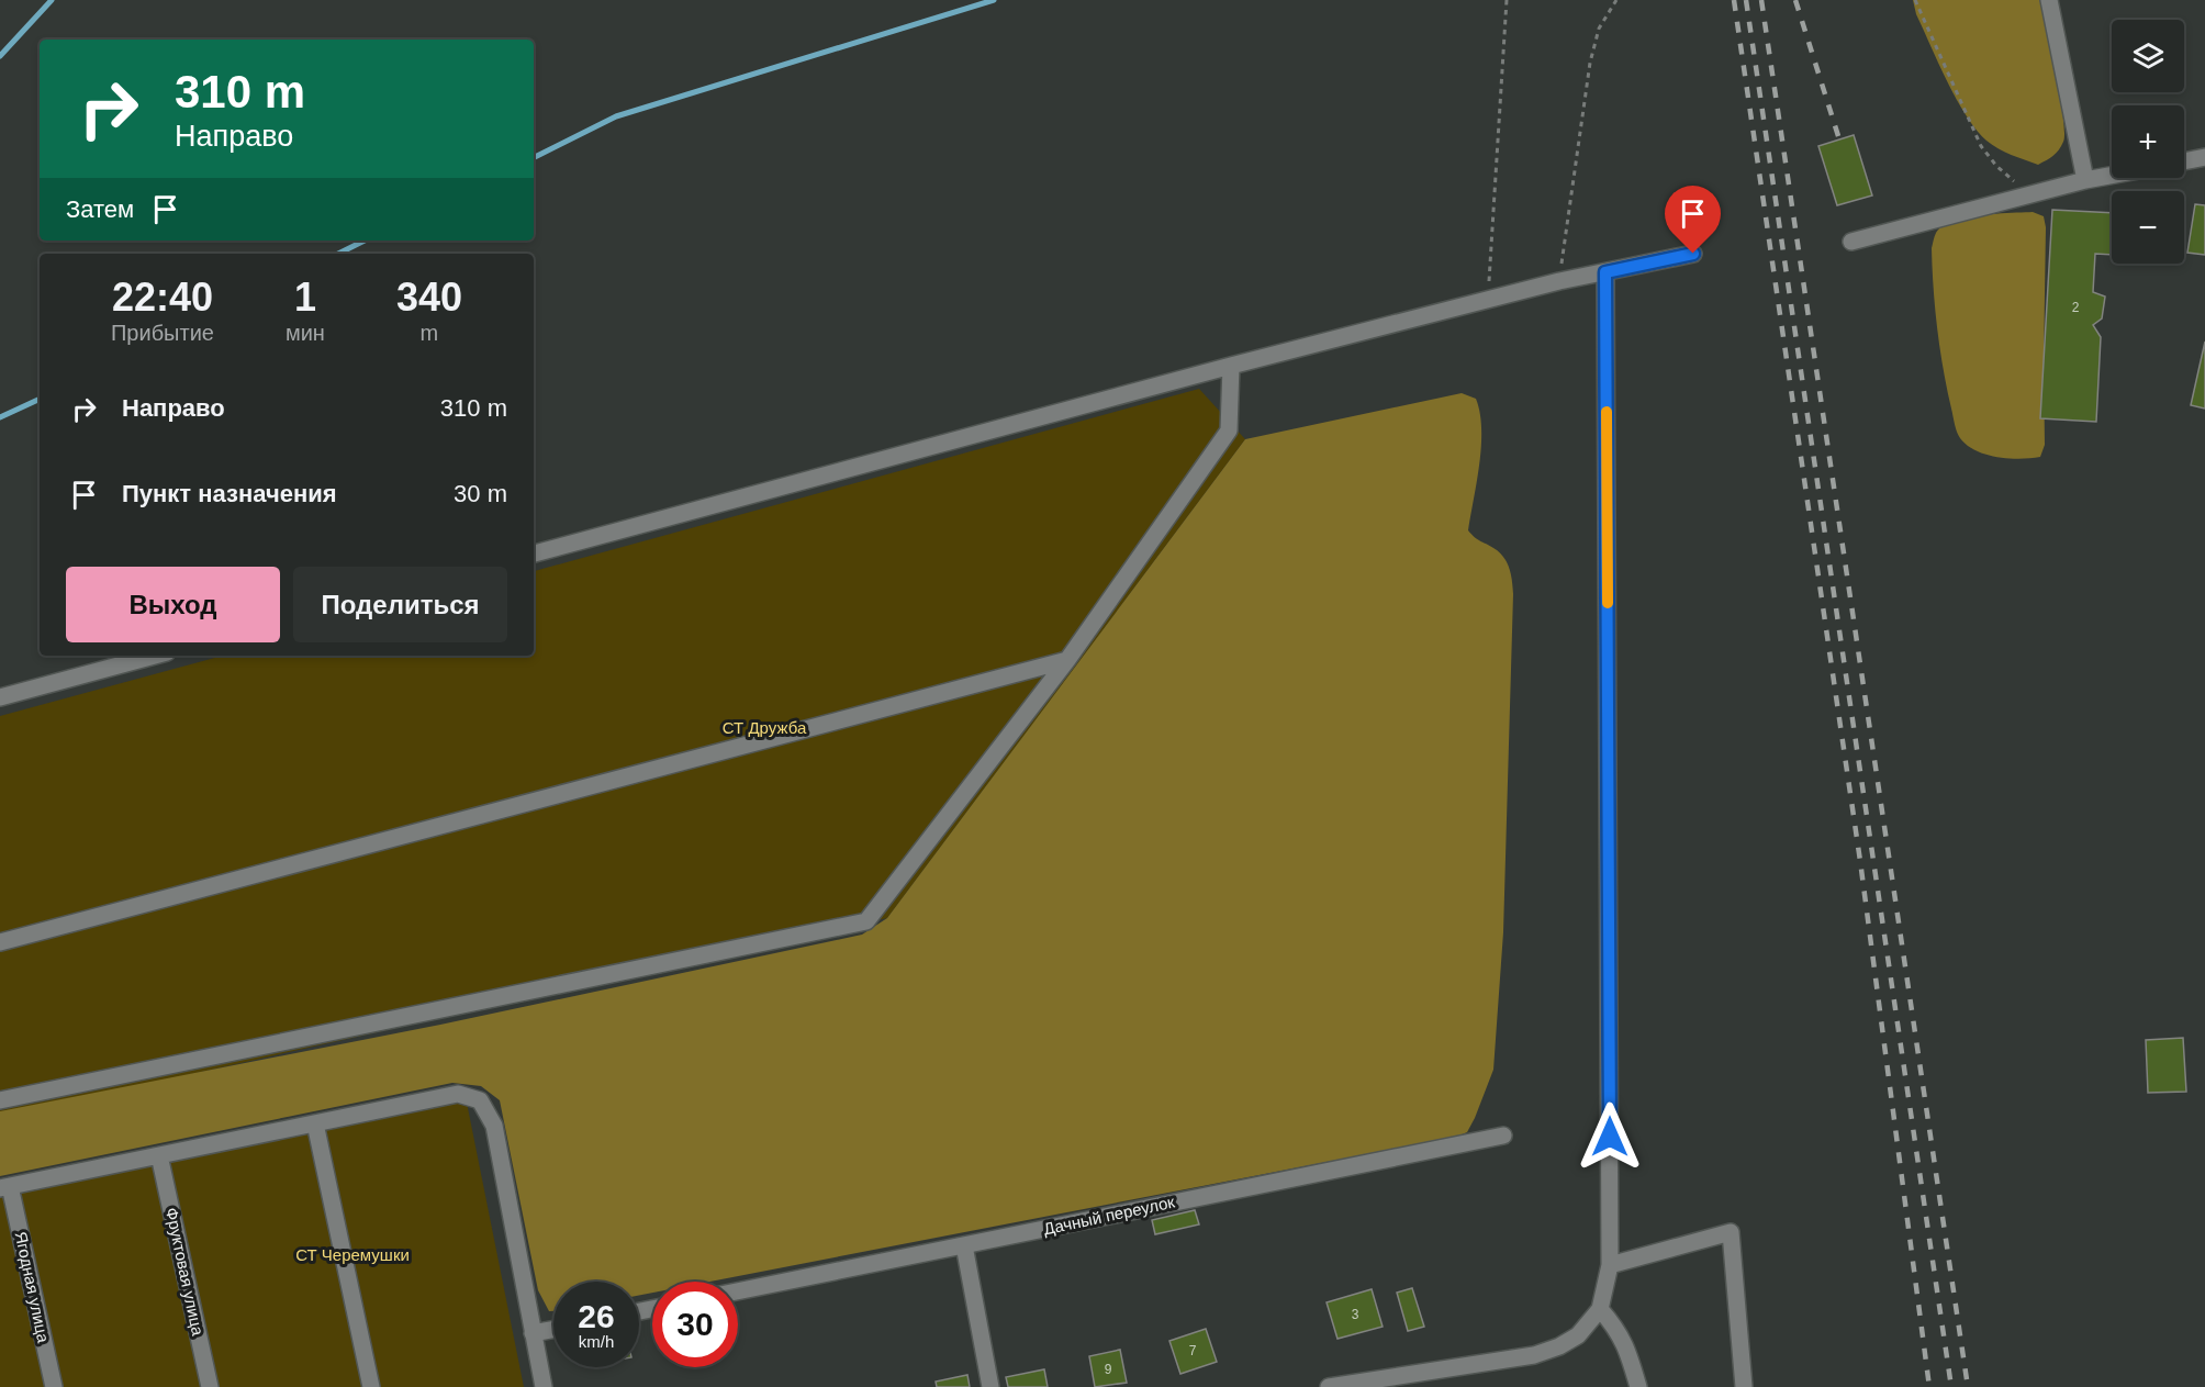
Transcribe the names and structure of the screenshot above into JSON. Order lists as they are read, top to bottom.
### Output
{
  "streets": {
    "street": ["Дачный переулок", "Фруктовая улица", "Ягодная улица"]
  },
  "parks": ["СТ Дружба", "СТ Черемушки"],
  "house_numbers": [
    "2",
    "3",
    "7",
    "9"
  ],
  "page": {
    "map_buttons": ["+", "−"],
    "turn": ["310 m", "Направо"],
    "then": "Затем",
    "eta": [
      "22:40",
      "Прибытие",
      "1",
      "мин",
      "340",
      "m"
    ],
    "list": [
      {
        "name": "Направо",
        "value": "310 m"
      },
      {
        "name": "Пункт назначения",
        "value": "30 m"
      }
    ],
    "buttons": ["Выход", "Поделиться"],
    "speed": "26 km/h",
    "limit": "30"
  }
}
